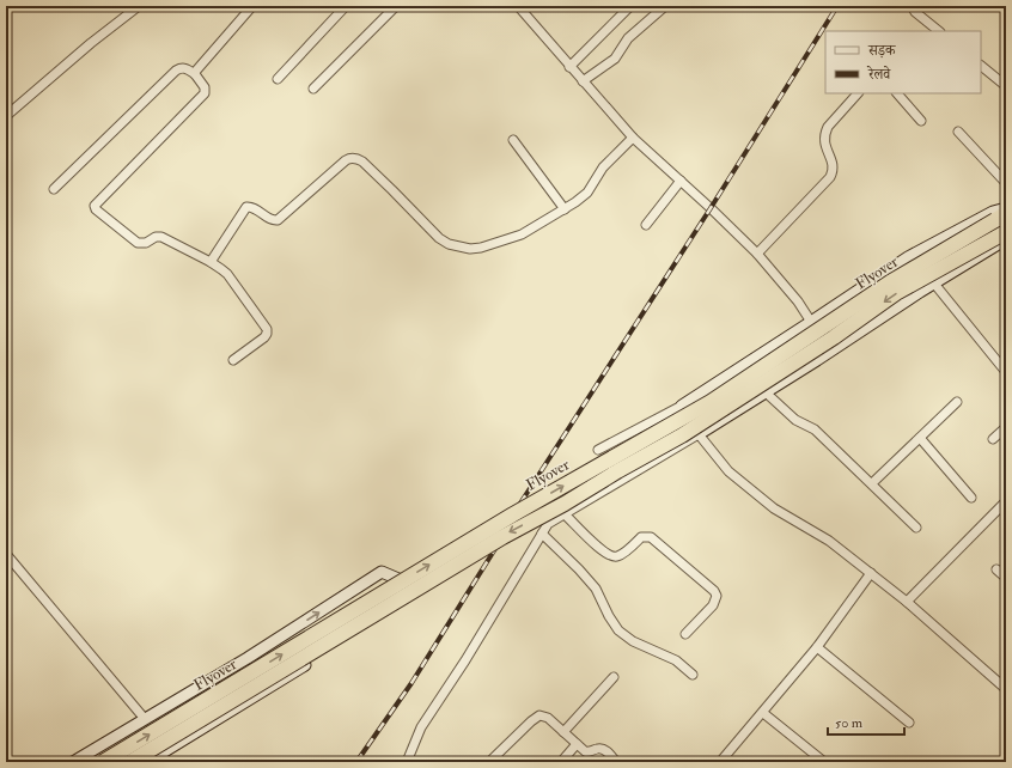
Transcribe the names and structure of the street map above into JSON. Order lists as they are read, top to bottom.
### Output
{
  "streets": {
    "highway": ["Flyover"]
  },
  "legend": ["सड़क", "रेलवे"],
  "scale_bar": "50 m"
}
